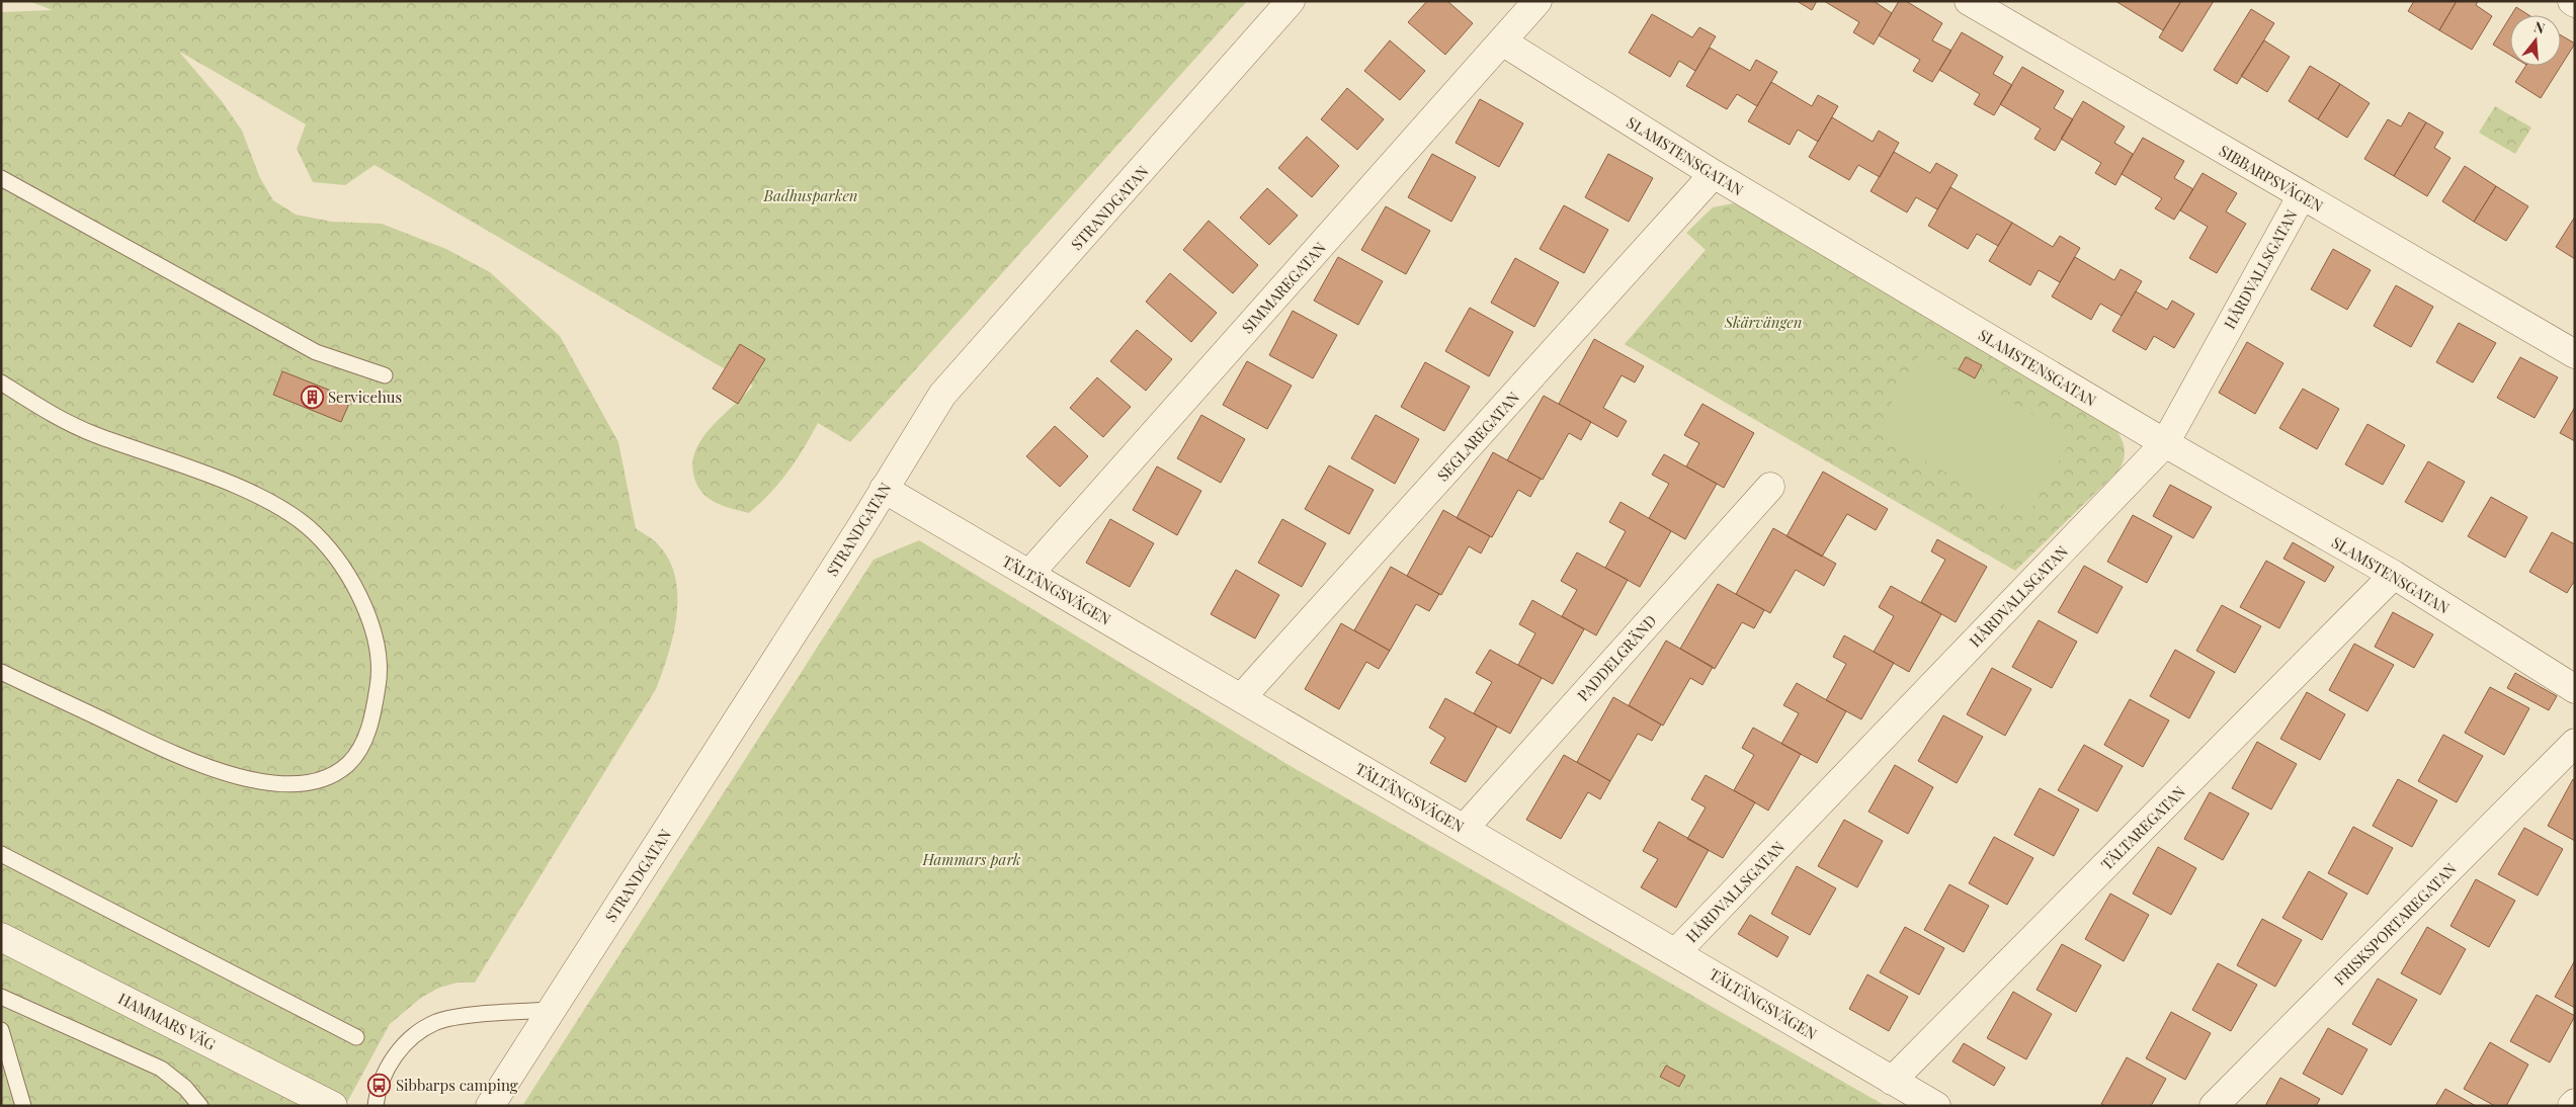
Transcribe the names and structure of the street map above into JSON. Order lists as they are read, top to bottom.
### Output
{
  "streets": {
    "street": [
      "SLAMSTENSGATAN",
      "SIBBARPSVÄGEN",
      "STRANDGATAN",
      "HÅRDVALLSGATAN",
      "SIMMAREGATAN",
      "SEGLAREGATAN",
      "TÄLTÄNGSVÄGEN",
      "PADDELGRÄND",
      "TÄLTAREGATAN",
      "FRISKSPORTAREGATAN",
      "HAMMARS VÄG"
    ]
  },
  "crossings": [
    ["SLAMSTENSGATAN", "HÅRDVALLSGATAN"],
    ["SLAMSTENSGATAN", "SIMMAREGATAN"],
    ["SLAMSTENSGATAN", "SEGLAREGATAN"],
    ["SLAMSTENSGATAN", "TÄLTAREGATAN"],
    ["SIBBARPSVÄGEN", "HÅRDVALLSGATAN"],
    ["STRANDGATAN", "TÄLTÄNGSVÄGEN"],
    ["HÅRDVALLSGATAN", "TÄLTÄNGSVÄGEN"],
    ["SIMMAREGATAN", "TÄLTÄNGSVÄGEN"],
    ["SEGLAREGATAN", "TÄLTÄNGSVÄGEN"],
    ["TÄLTÄNGSVÄGEN", "PADDELGRÄND"],
    ["TÄLTÄNGSVÄGEN", "TÄLTAREGATAN"]
  ],
  "parks": ["Badhusparken", "Skärvängen", "Hammars park"],
  "places": {
    "building": ["Servicehus"],
    "bus stop": ["Sibbarps camping"]
  },
  "north": "top"
}
